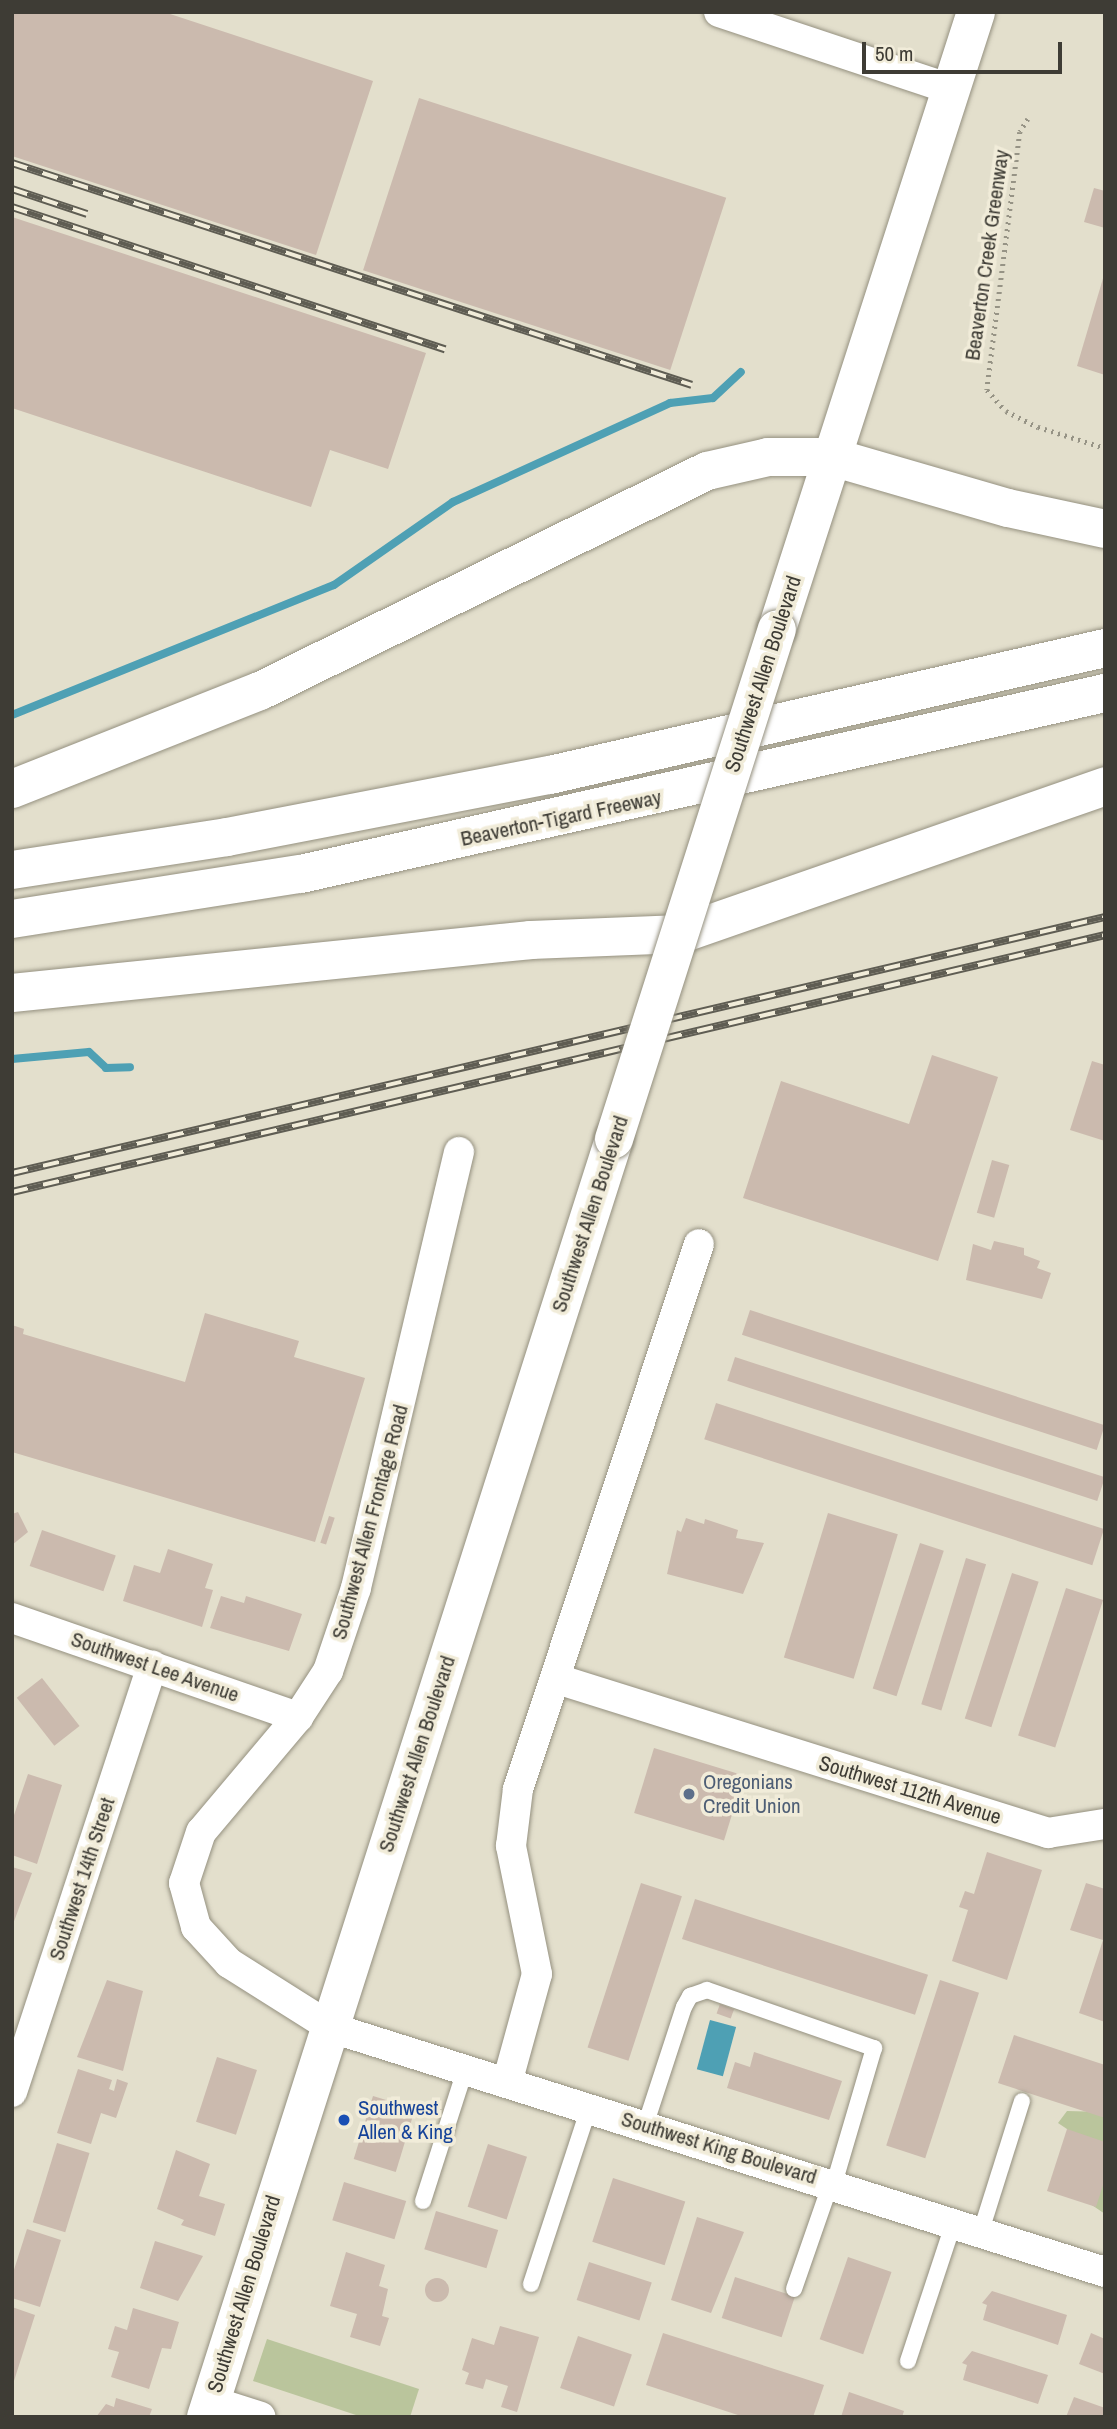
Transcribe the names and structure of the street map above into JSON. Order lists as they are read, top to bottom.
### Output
{
  "streets": {
    "main road": ["Southwest Allen Boulevard", "Beaverton-Tigard Freeway"],
    "street": [
      "Southwest Allen Frontage Road",
      "Southwest Lee Avenue",
      "Southwest 112th Avenue",
      "Southwest 14th Street",
      "Southwest King Boulevard"
    ],
    "path": ["Beaverton Creek Greenway"]
  },
  "crossings": [
    ["Southwest Allen Boulevard", "Southwest Allen Frontage Road"],
    ["Southwest Allen Boulevard", "Southwest King Boulevard"],
    ["Southwest Allen Frontage Road", "Southwest Lee Avenue"],
    ["Southwest Allen Frontage Road", "Southwest King Boulevard"],
    ["Southwest Lee Avenue", "Southwest 14th Street"]
  ],
  "places": ["Oregonians Credit Union", "Southwest Allen & King"],
  "scale_bar": "50 m"
}
